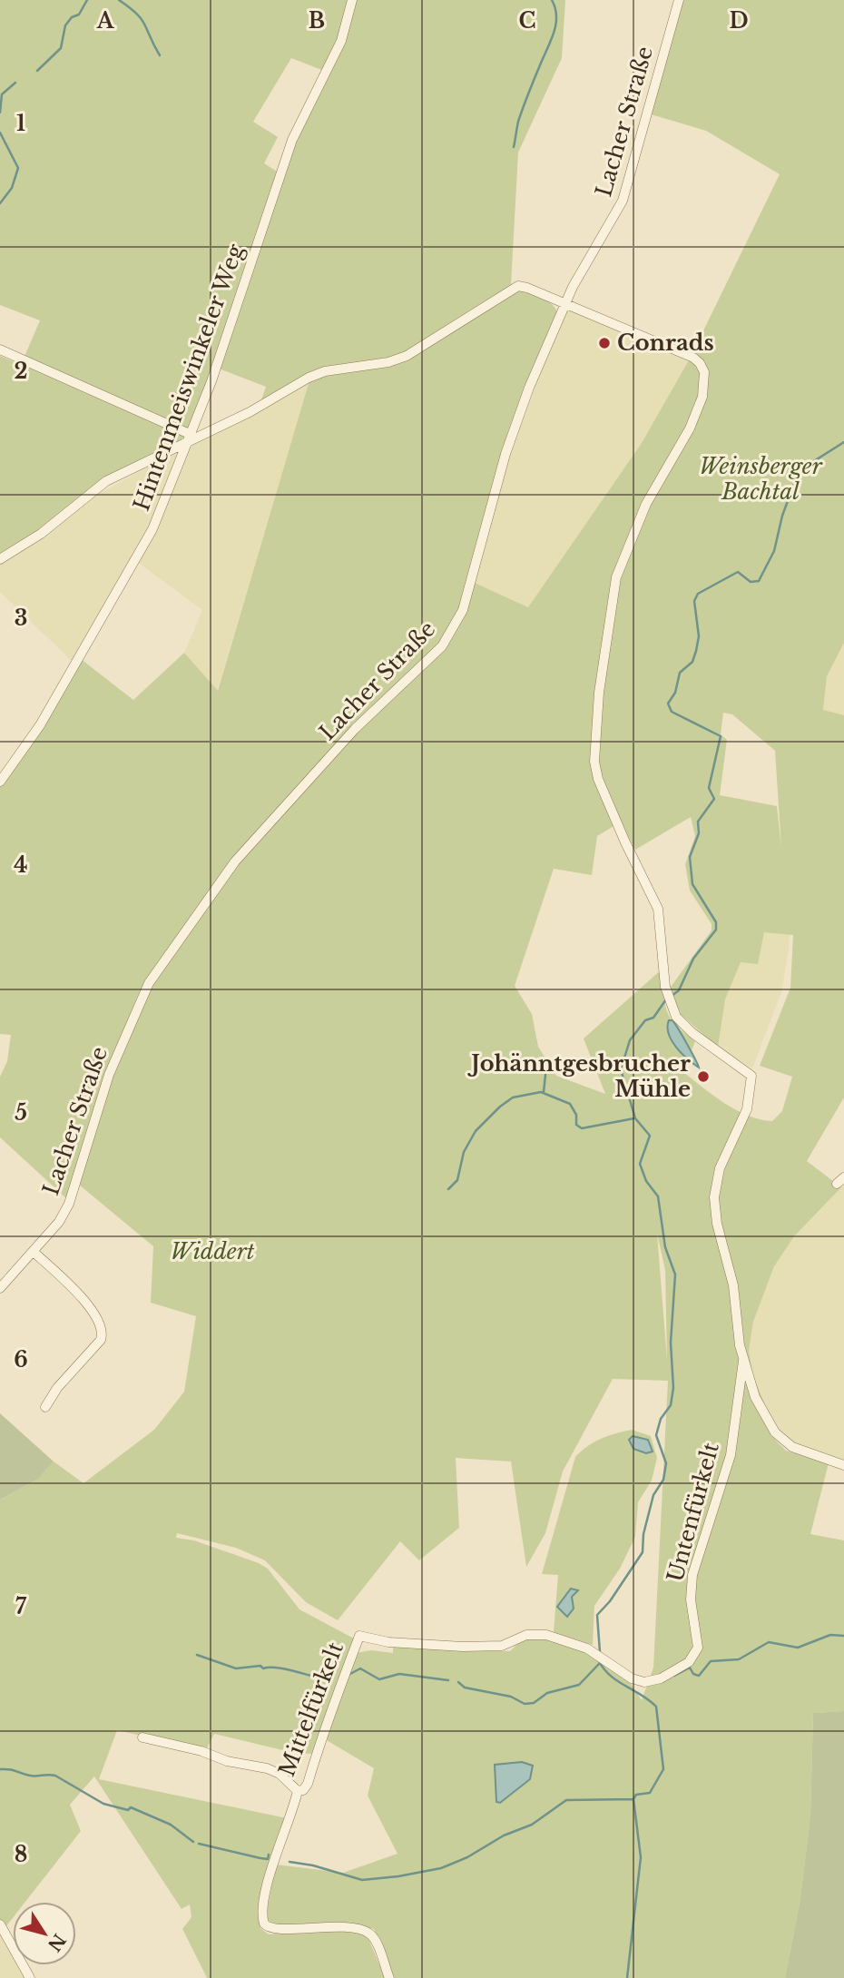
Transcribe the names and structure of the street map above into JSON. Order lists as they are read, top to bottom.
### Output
{
  "streets": {
    "street": [
      "Lacher Straße",
      "Hintenmeiswinkeler Weg",
      "Untenfürkelt",
      "Mittelfürkelt"
    ]
  },
  "crossings": [
    ["Untenfürkelt", "Mittelfürkelt"]
  ],
  "parks": ["Weinsberger Bachtal", "Widdert"],
  "places": ["Conrads", "Johänntgesbrucher Mühle"],
  "north": "bottom right",
  "grid": {
    "columns": [
      "A",
      "B",
      "C",
      "D"
    ],
    "rows": [
      "1",
      "2",
      "3",
      "4",
      "5",
      "6",
      "7",
      "8"
    ]
  }
}
